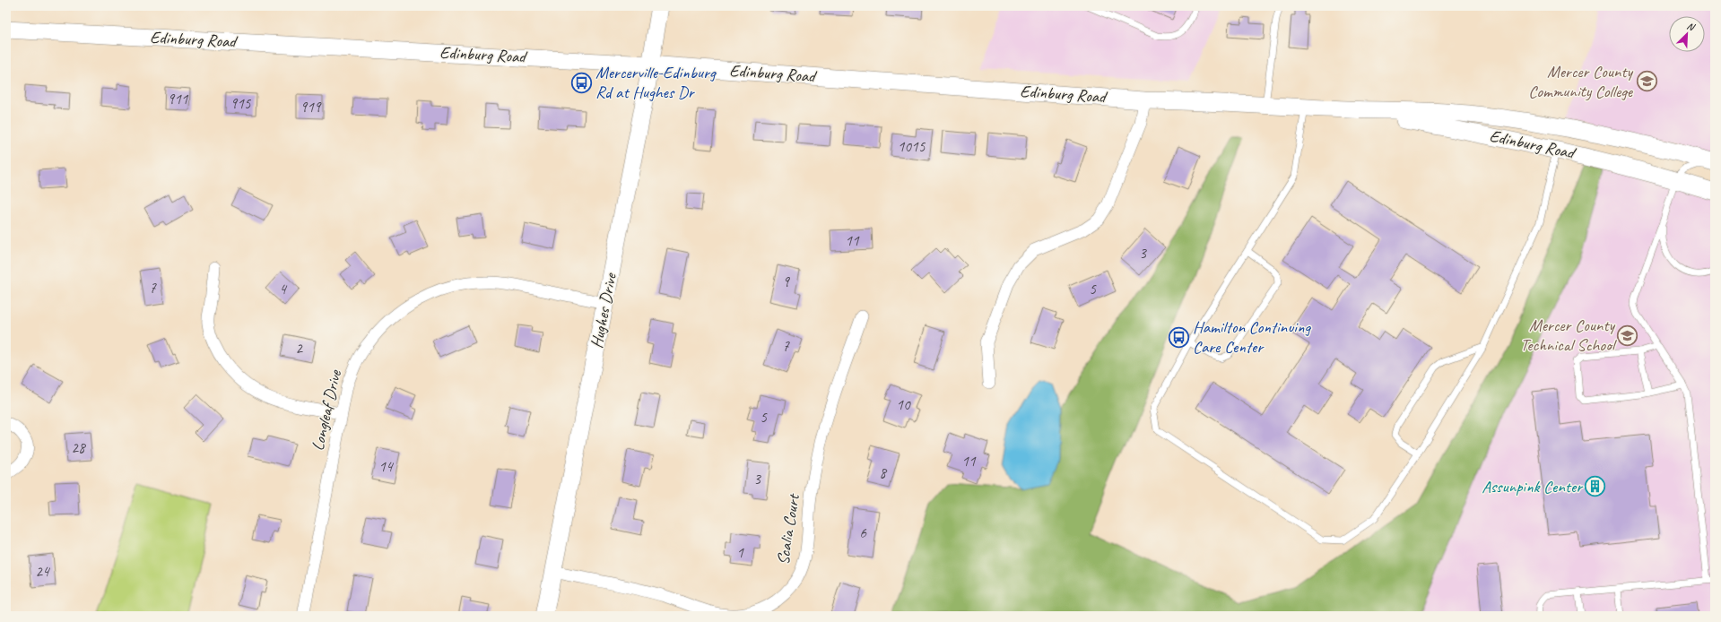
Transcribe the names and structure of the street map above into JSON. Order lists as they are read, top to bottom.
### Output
{
  "streets": {
    "main road": ["Edinburg Road", "Hughes Drive"],
    "street": ["Longleaf Drive", "Scalia Court"]
  },
  "crossings": [
    ["Edinburg Road", "Hughes Drive"],
    ["Hughes Drive", "Longleaf Drive"],
    ["Hughes Drive", "Scalia Court"]
  ],
  "places": {
    "school or university": ["Mercer County Community College", "Mercer County Technical School"],
    "bus stop": ["Mercerville-Edinburg Rd at Hughes Dr", "Hamilton Continuing Care Center"],
    "building": ["Assunpink Center"]
  },
  "house_numbers": [
    "911",
    "915",
    "919",
    "1015",
    "11",
    "3",
    "9",
    "7",
    "4",
    "5",
    "7",
    "2",
    "10",
    "5",
    "28",
    "11",
    "14",
    "8",
    "3",
    "6",
    "1",
    "24"
  ],
  "north": "top right"
}
